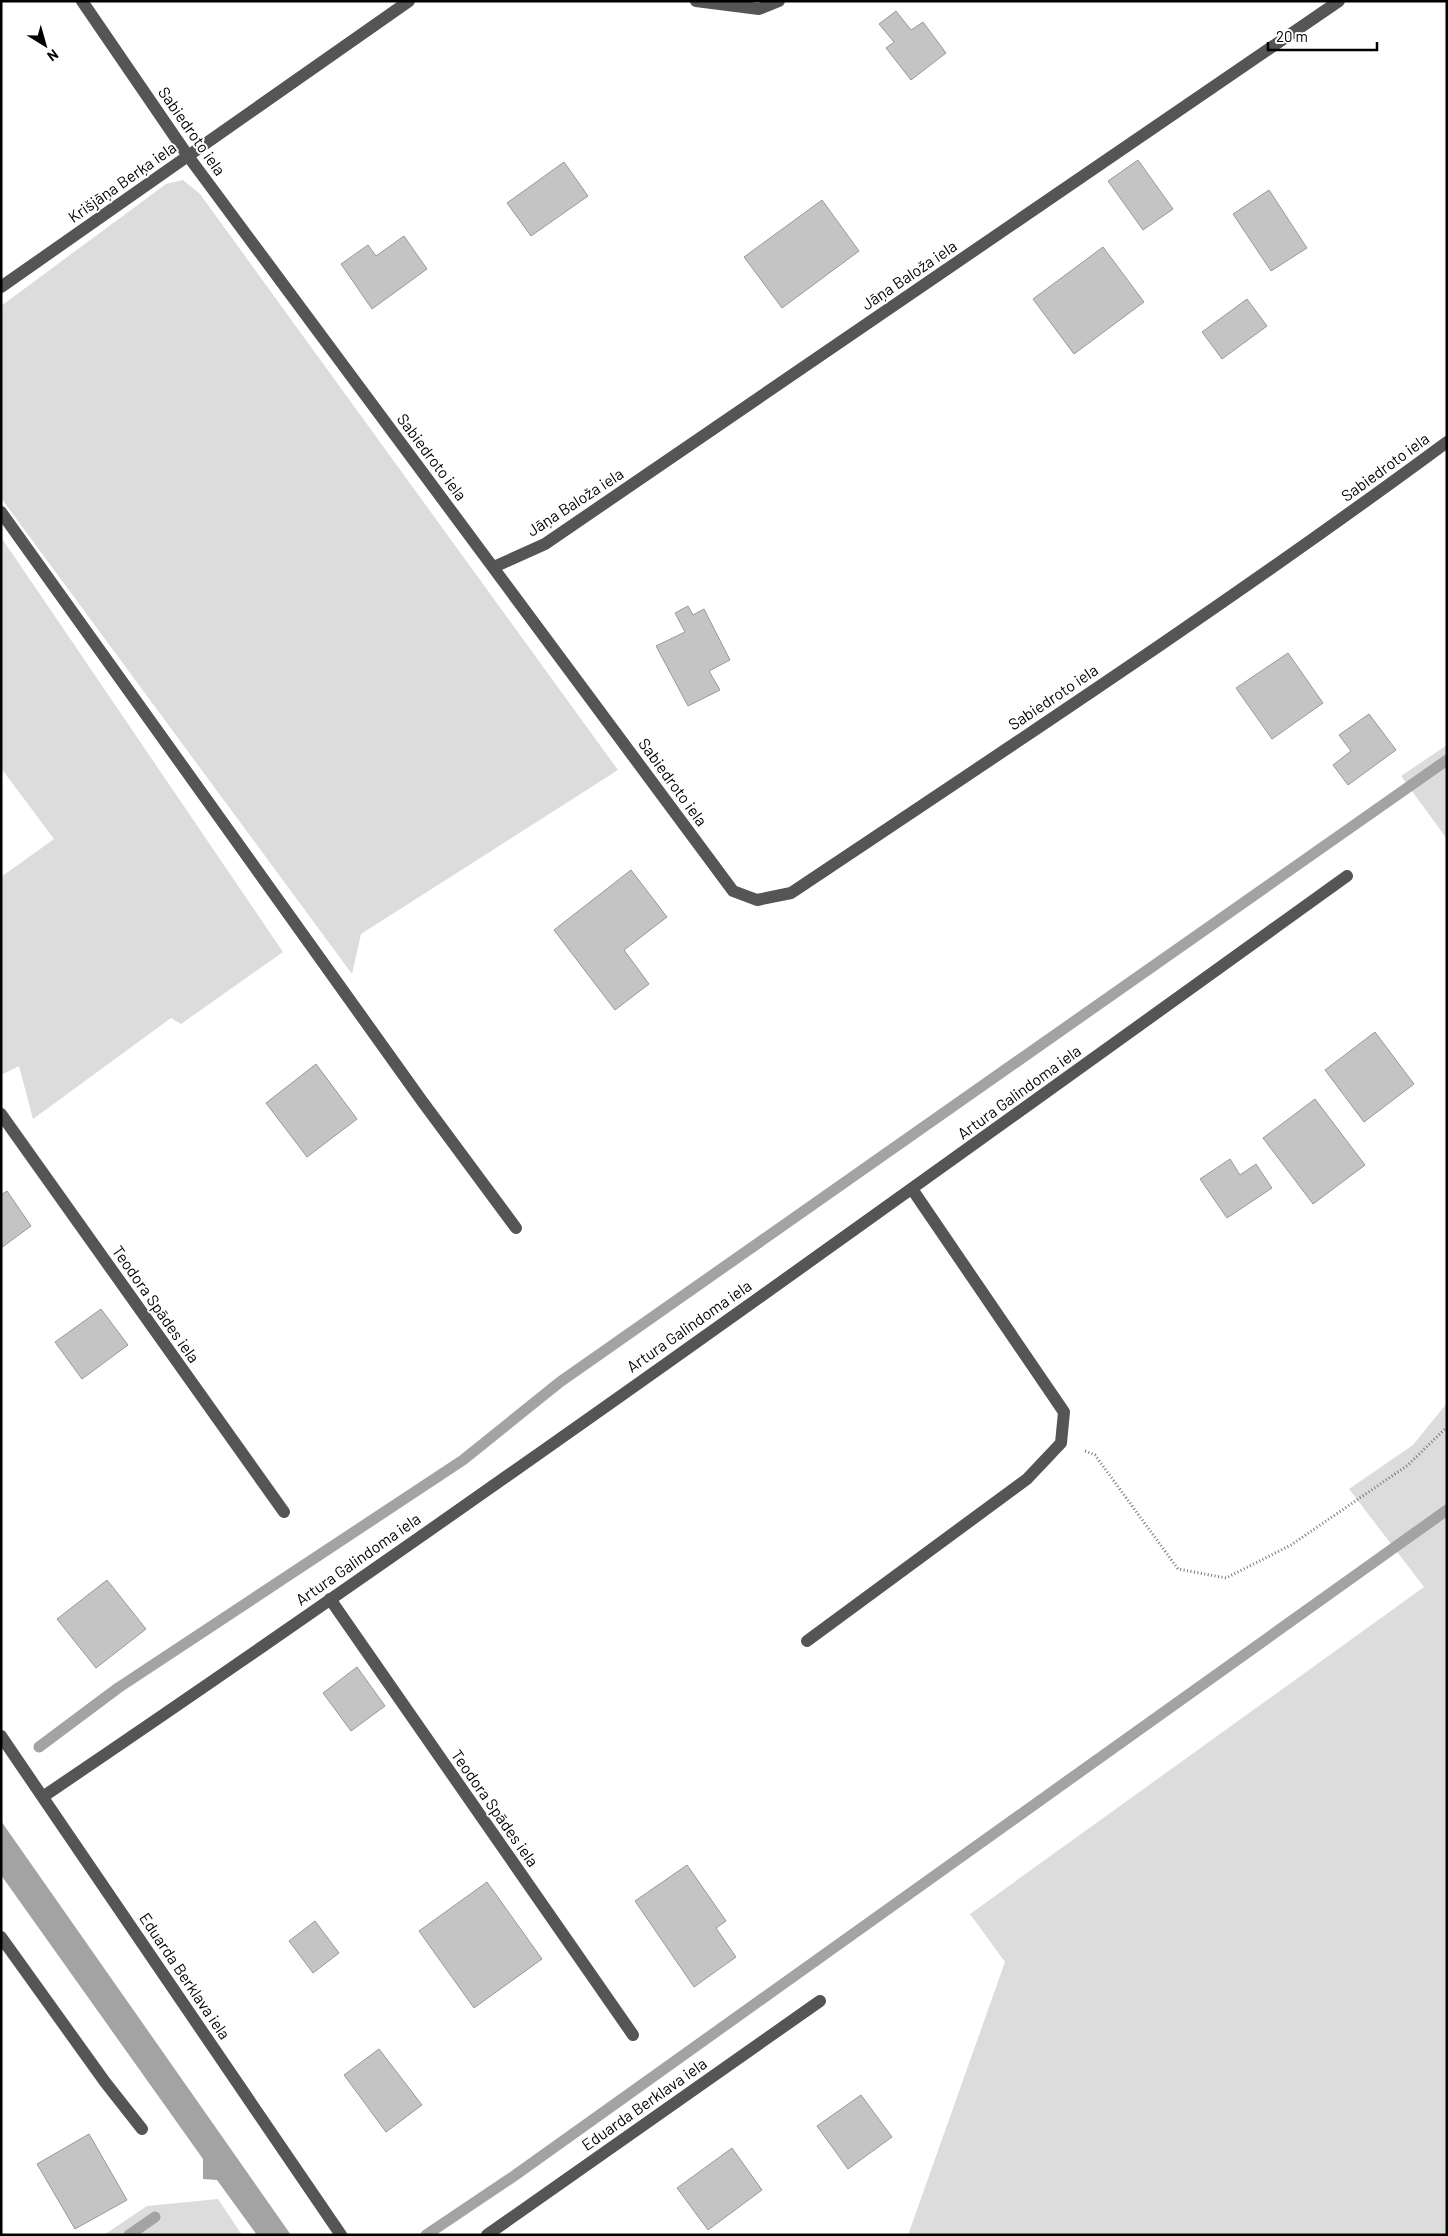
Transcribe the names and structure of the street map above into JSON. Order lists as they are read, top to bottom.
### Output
{
  "streets": {
    "street": [
      "Sabiedroto iela",
      "Krišjāņa Berķa iela",
      "Jāņa Baloža iela",
      "Artura Galindoma iela",
      "Teodora Spādes iela",
      "Eduarda Berklava iela"
    ]
  },
  "crossings": [
    ["Sabiedroto iela", "Krišjāņa Berķa iela"],
    ["Sabiedroto iela", "Jāņa Baloža iela"],
    ["Artura Galindoma iela", "Teodora Spādes iela"],
    ["Artura Galindoma iela", "Eduarda Berklava iela"]
  ],
  "scale_bar": "20 m",
  "north": "bottom right"
}
